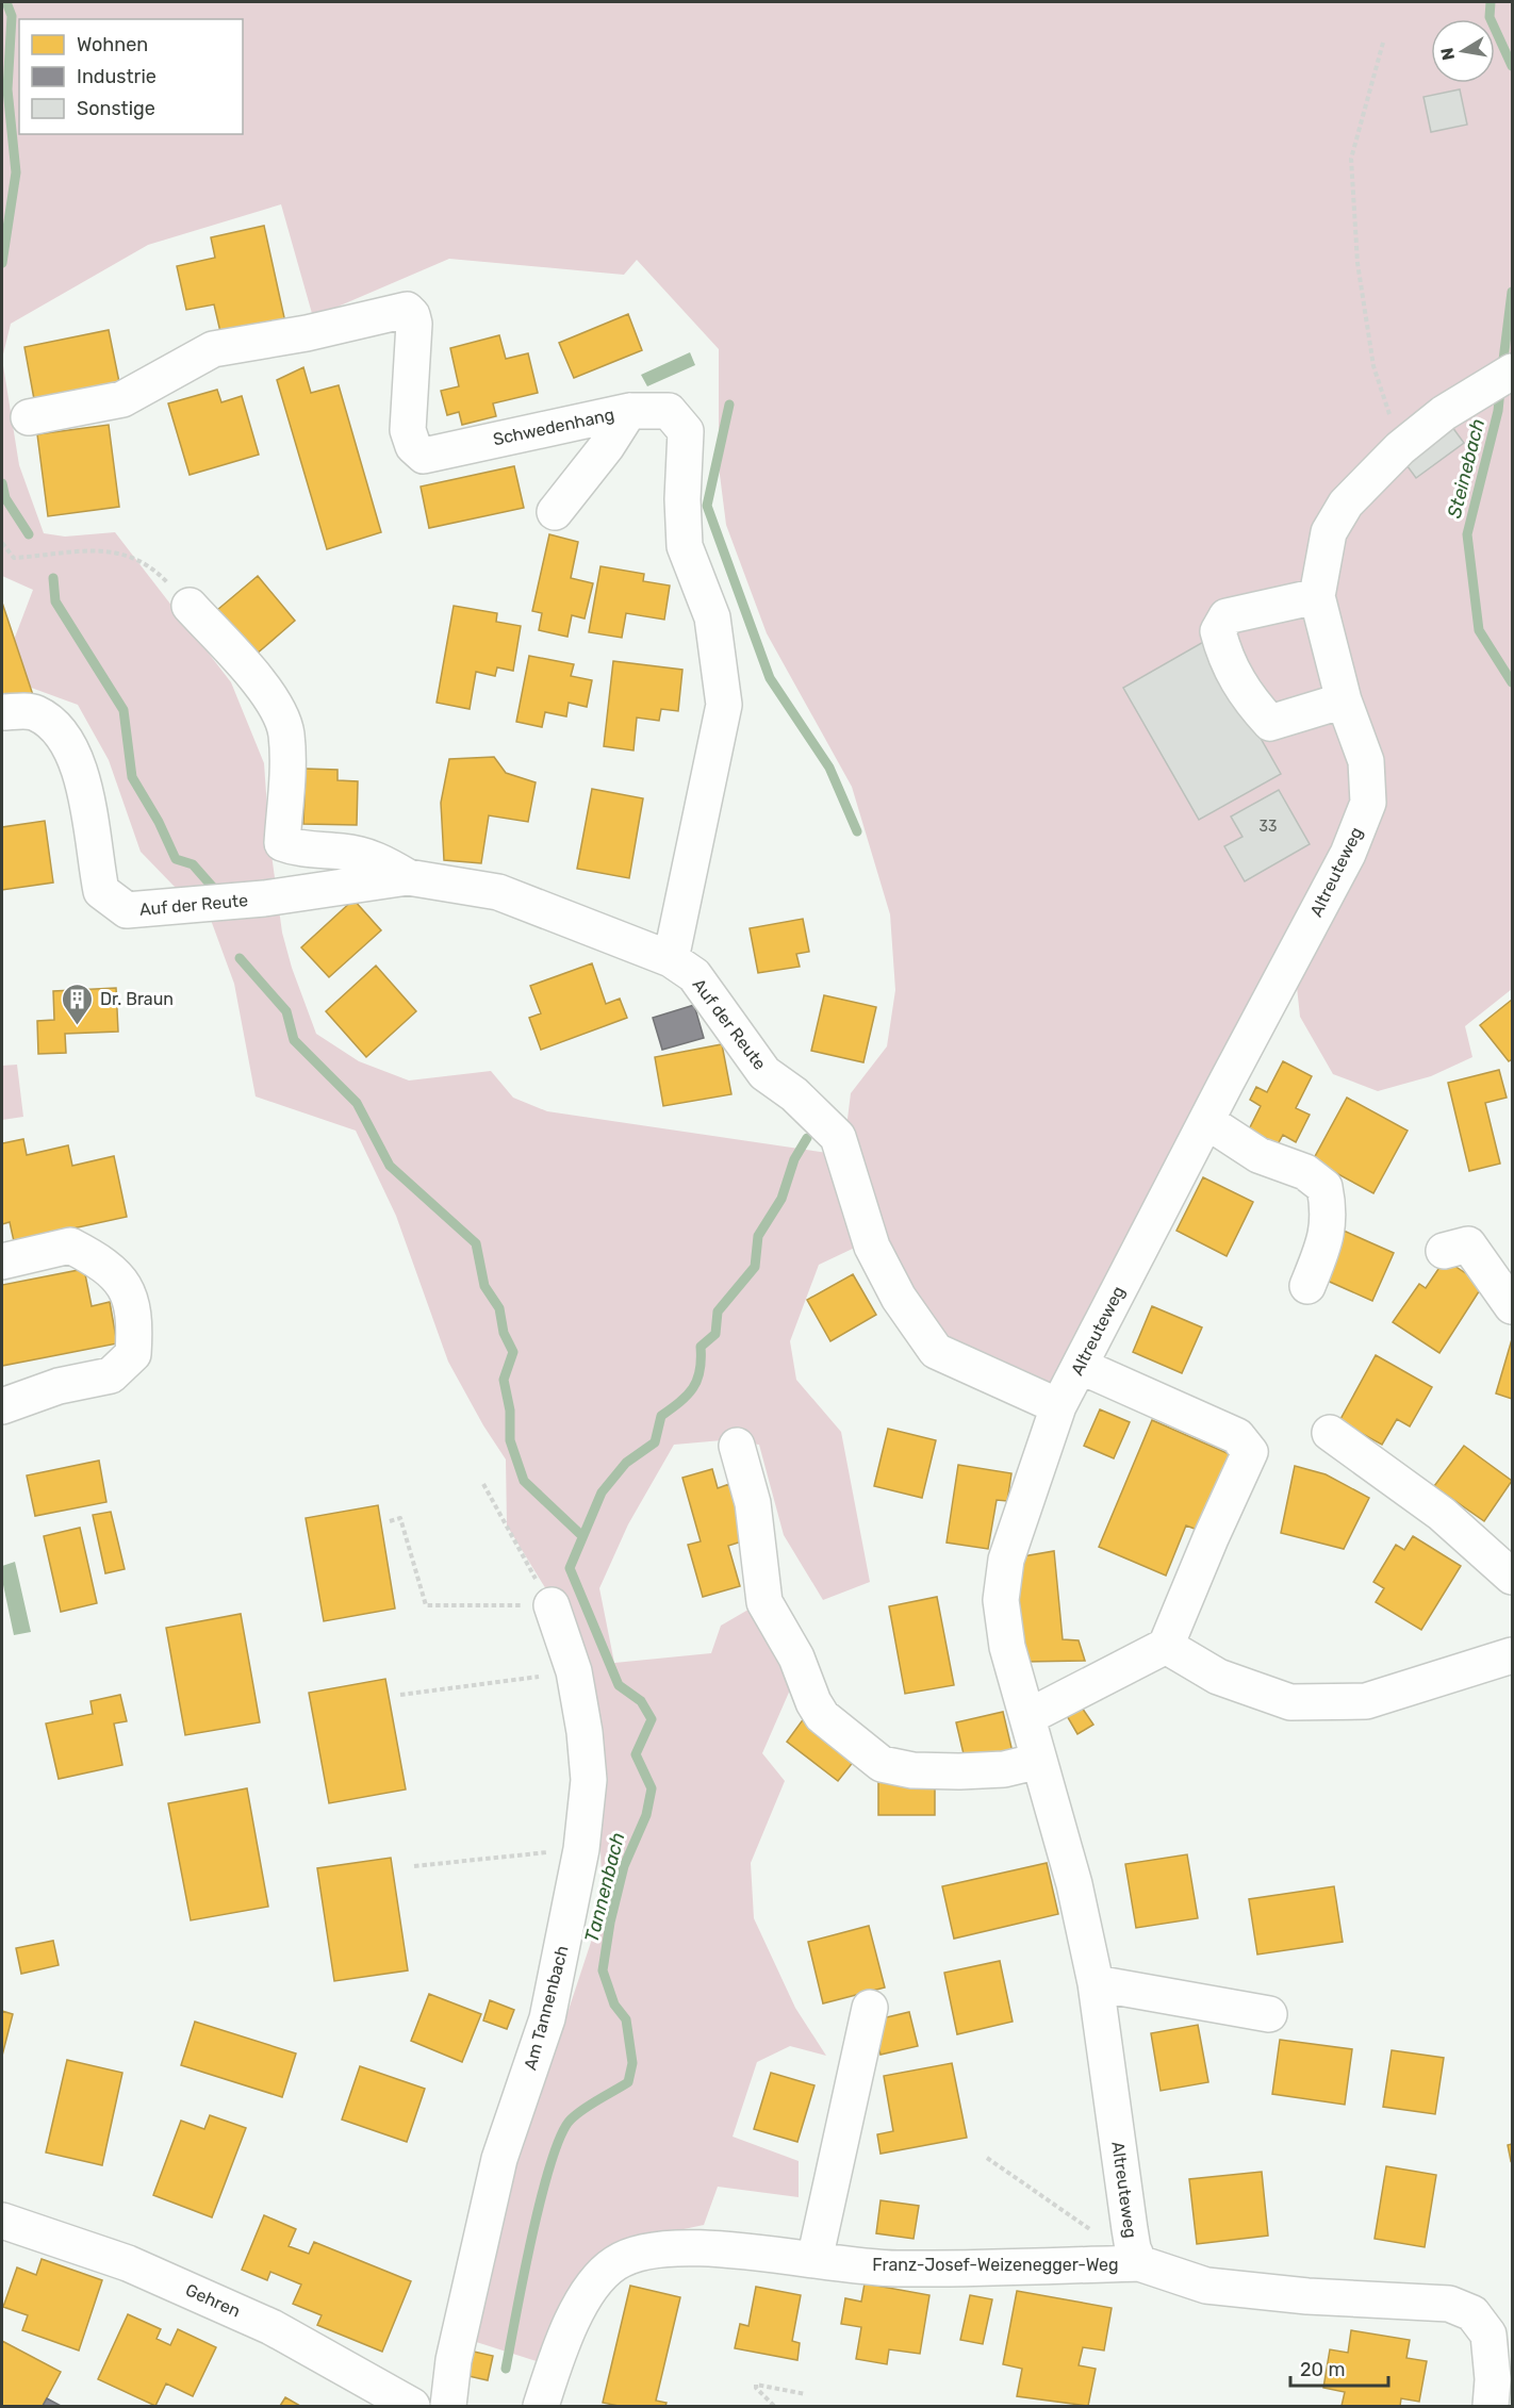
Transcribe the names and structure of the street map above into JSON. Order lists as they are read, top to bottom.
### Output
{
  "streets": {
    "street": [
      "Schwedenhang",
      "Altreuteweg",
      "Auf der Reute",
      "Am Tannenbach",
      "Franz-Josef-Weizenegger-Weg",
      "Gehren"
    ]
  },
  "crossings": [
    ["Schwedenhang", "Auf der Reute"],
    ["Altreuteweg", "Auf der Reute"],
    ["Altreuteweg", "Franz-Josef-Weizenegger-Weg"]
  ],
  "water": ["Steinebach", "Tannenbach"],
  "places": {
    "building": ["Dr. Braun"]
  },
  "house_numbers": ["33"],
  "legend": ["Wohnen", "Industrie", "Sonstige"],
  "scale_bar": "20 m",
  "north": "left"
}
